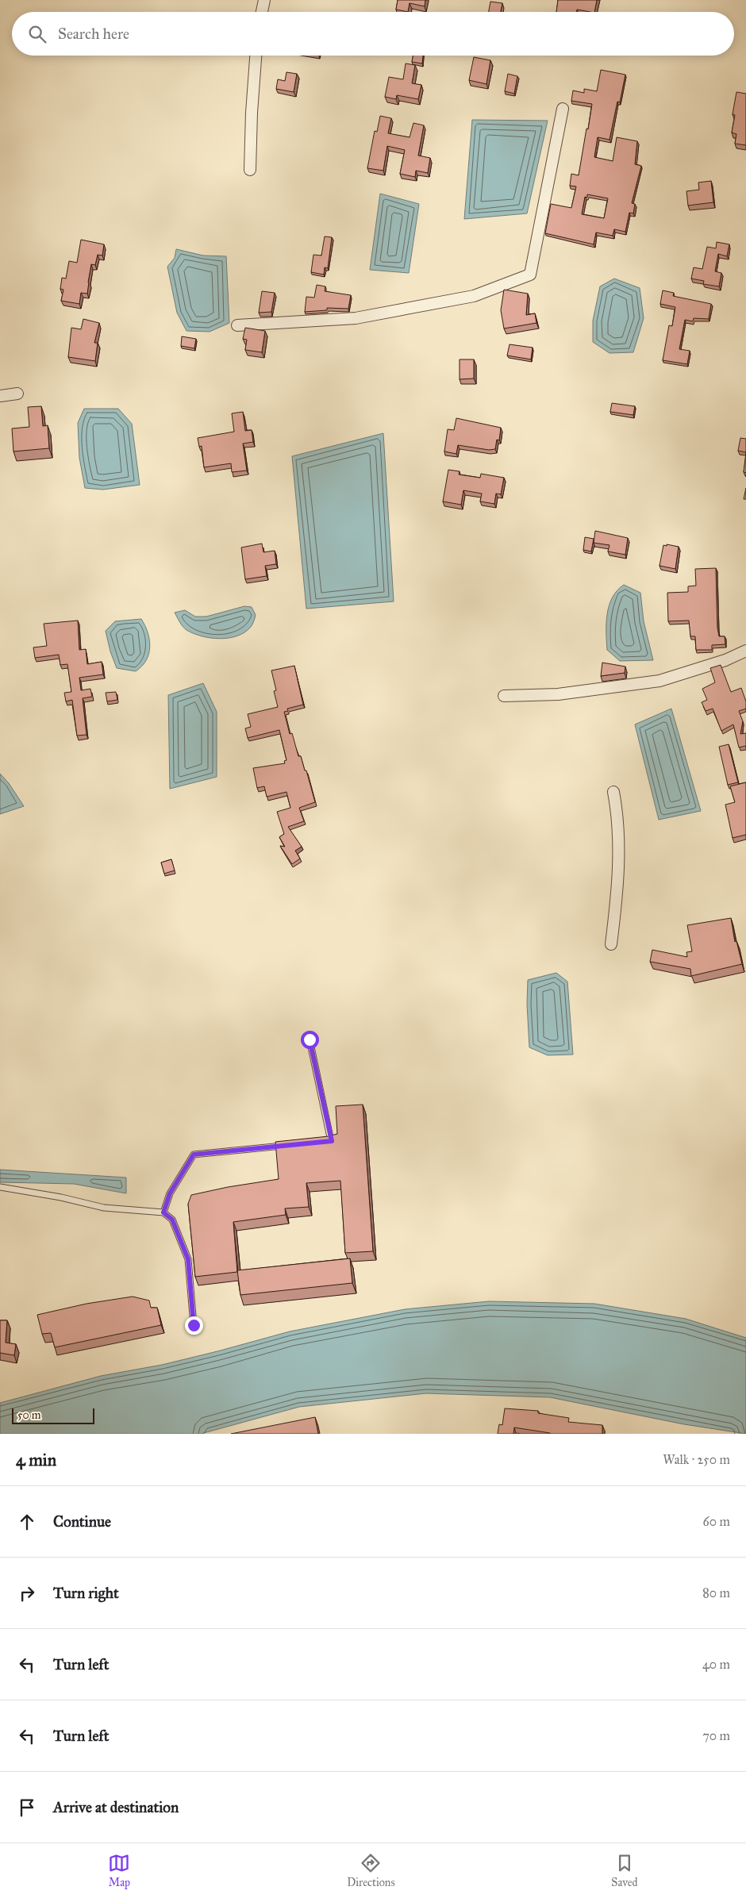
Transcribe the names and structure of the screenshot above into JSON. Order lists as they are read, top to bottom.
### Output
{
  "scale_bar": "50 m",
  "page": {
    "search": "Search here",
    "scale": "50 m",
    "heading": ["4 min", "Walk · 250 m"],
    "list": [
      ["Continue", "60 m"],
      ["Turn right", "80 m"],
      ["Turn left", "40 m"],
      ["Turn left", "70 m"],
      "Arrive at destination"
    ],
    "nav": ["Map", "Directions", "Saved"]
  }
}
